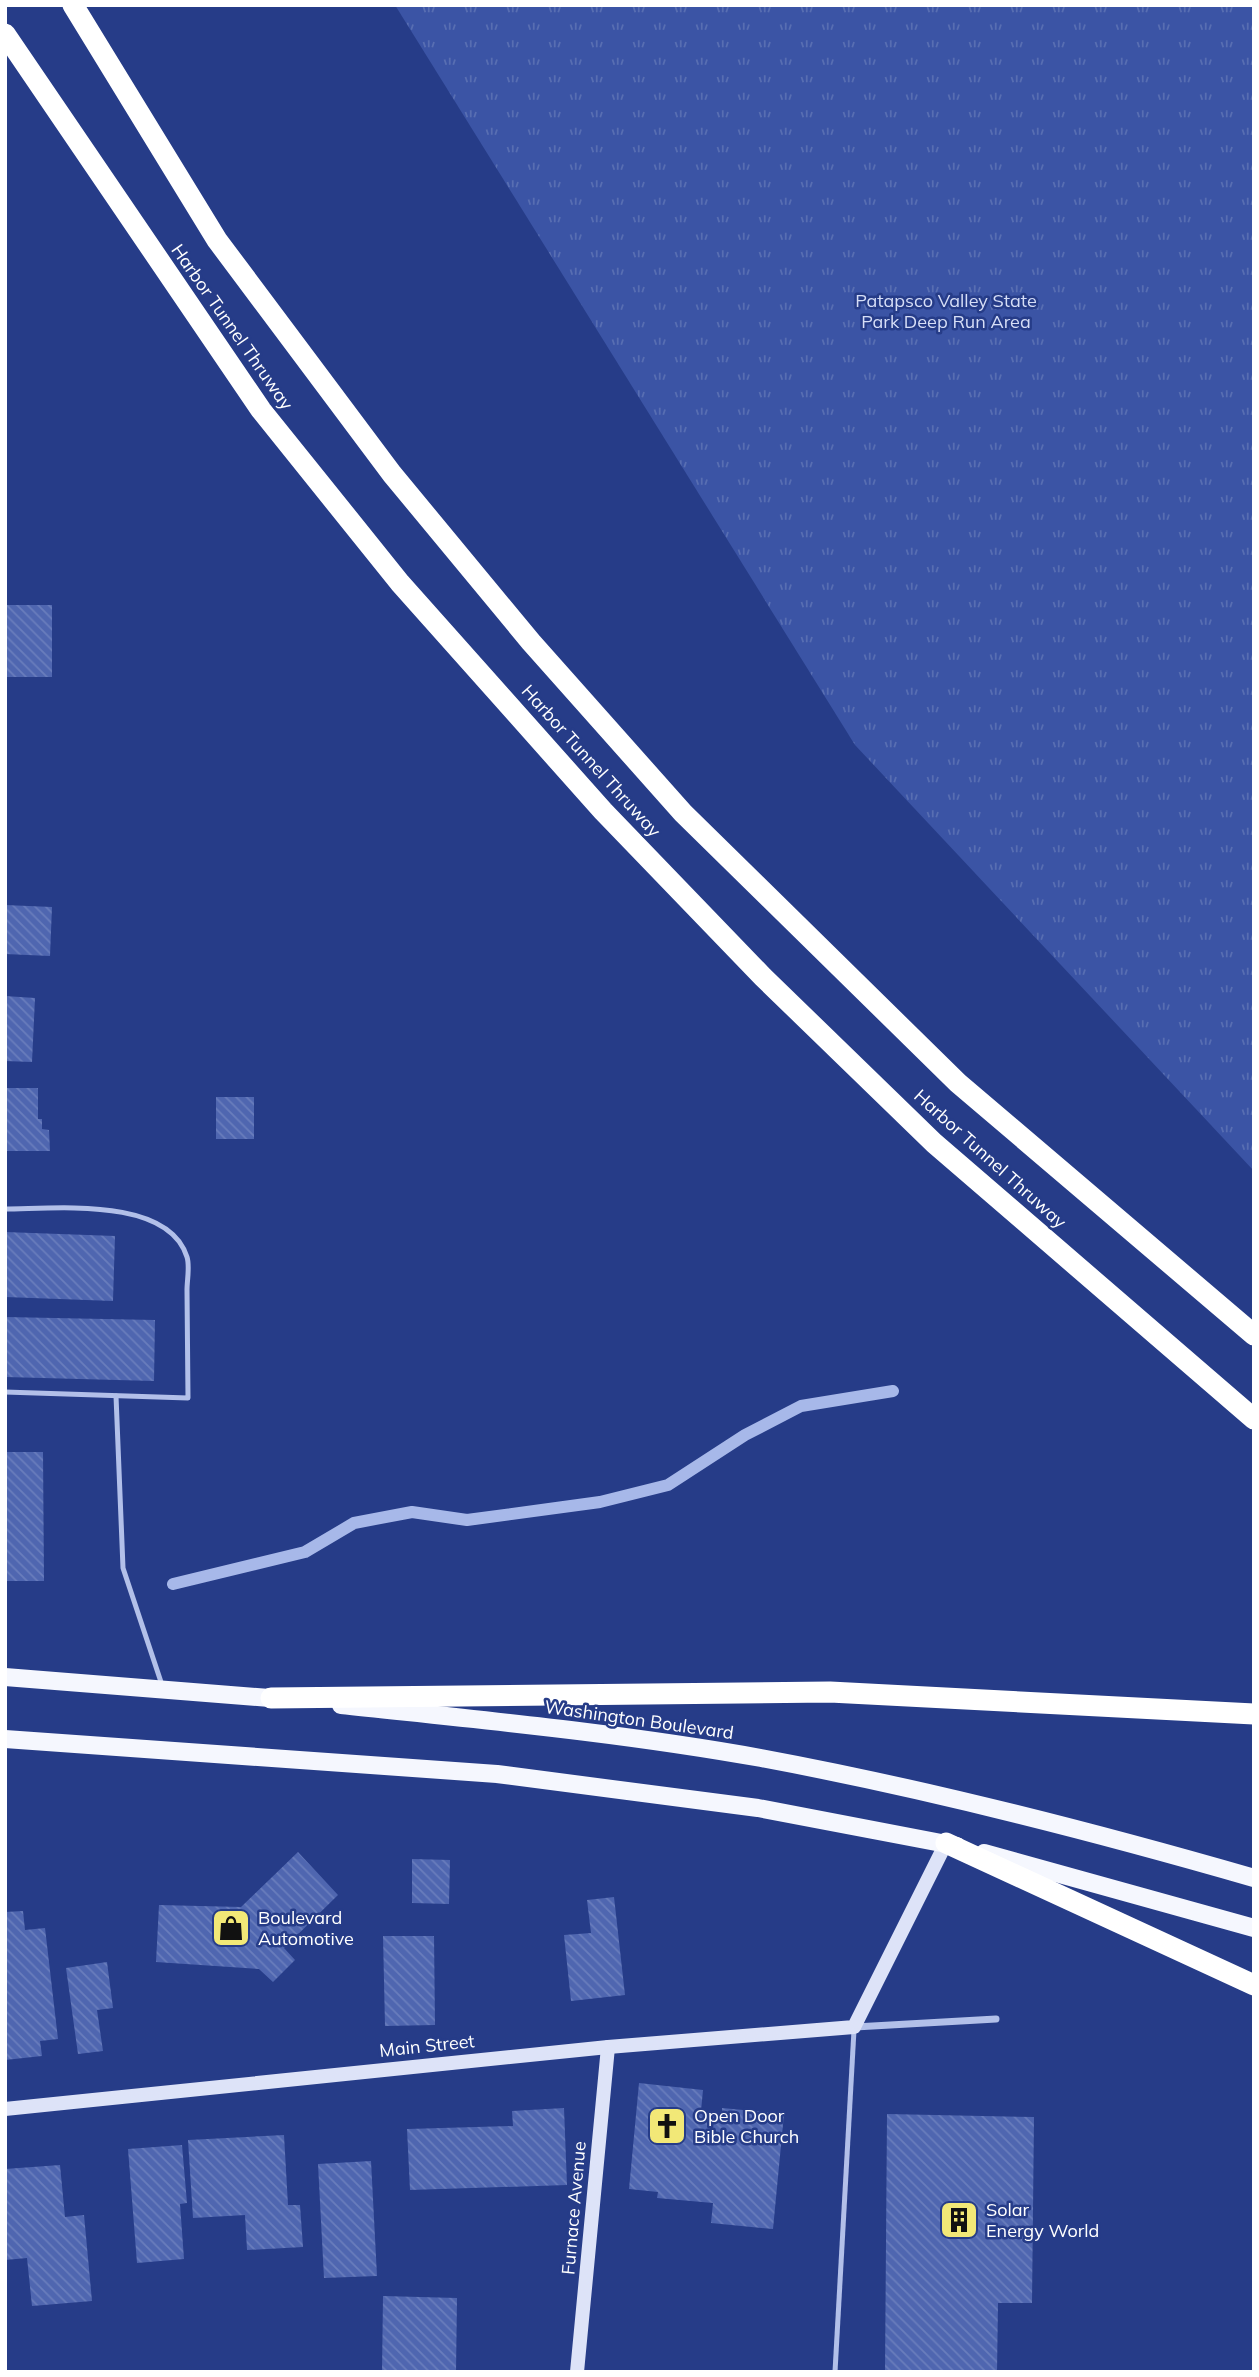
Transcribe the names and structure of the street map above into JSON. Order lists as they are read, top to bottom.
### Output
{
  "streets": {
    "highway": ["Harbor Tunnel Thruway"],
    "main road": ["Washington Boulevard"],
    "street": ["Main Street", "Furnace Avenue"]
  },
  "crossings": [
    ["Main Street", "Furnace Avenue"]
  ],
  "parks": ["Patapsco Valley State Park Deep Run Area"],
  "places": {
    "shop": ["Boulevard Automotive"],
    "church": ["Open Door Bible Church"],
    "building": ["Solar Energy World"]
  }
}
